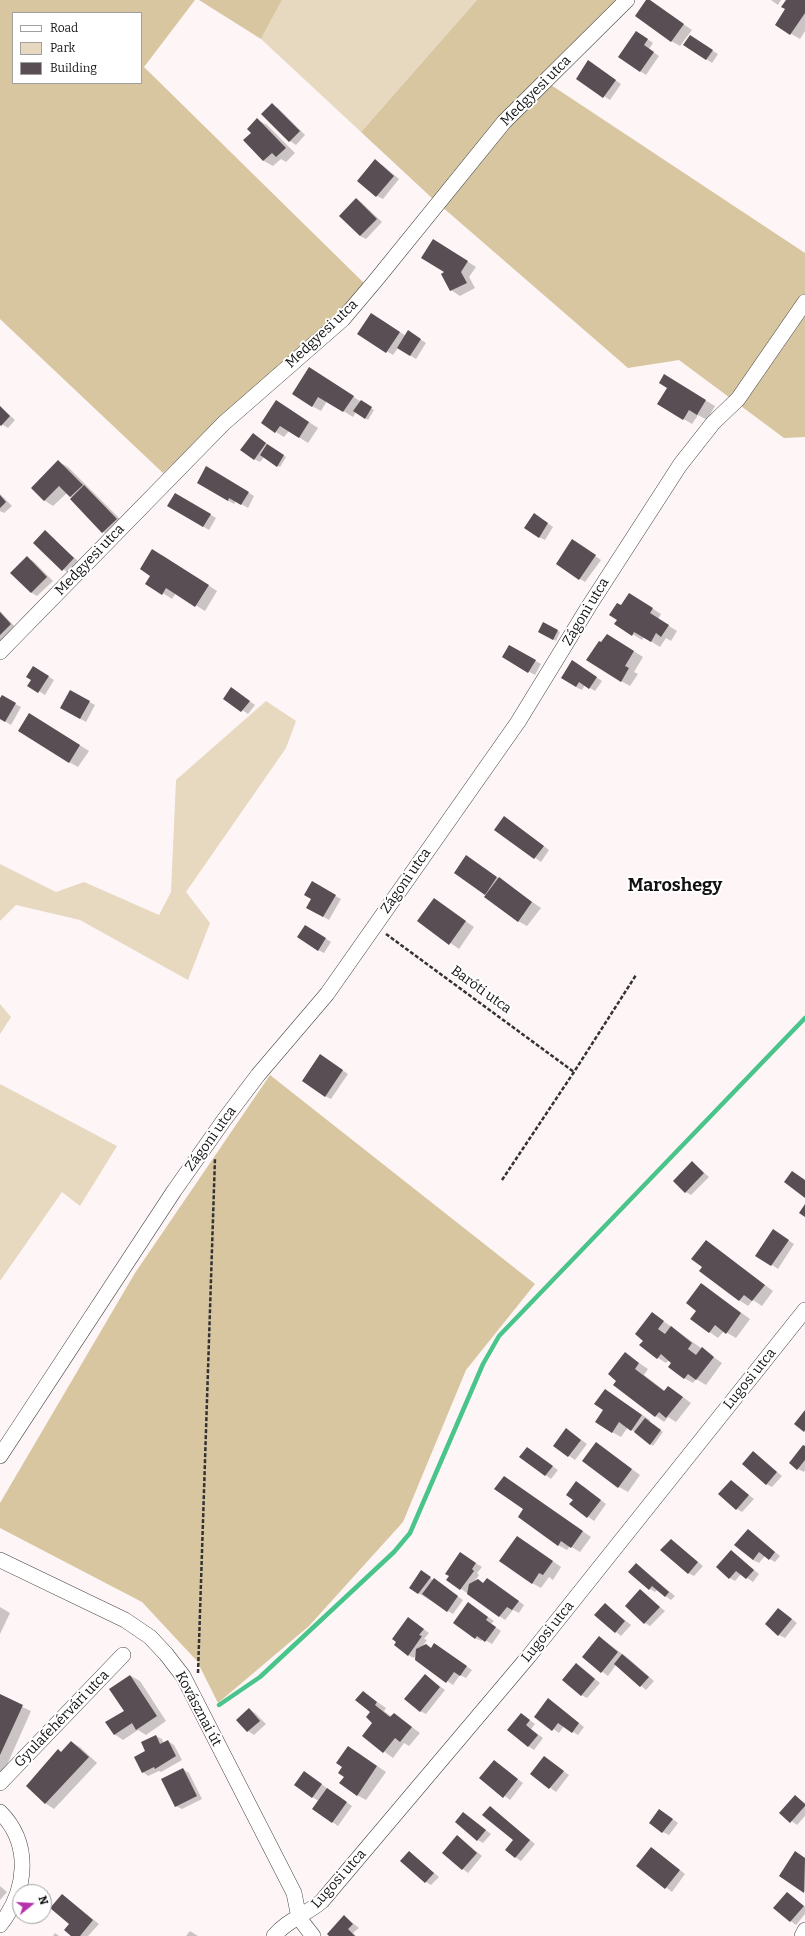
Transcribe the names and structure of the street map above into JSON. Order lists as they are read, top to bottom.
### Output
{
  "streets": {
    "street": [
      "Medgyesi utca",
      "Zágoni utca",
      "Lugosi utca",
      "Kovásznai út",
      "Gyulafehérvári utca"
    ],
    "path": ["Baróti utca"]
  },
  "crossings": [
    ["Zágoni utca", "Baróti utca"],
    ["Lugosi utca", "Kovásznai út"]
  ],
  "districts": ["Maroshegy"],
  "legend": ["Road", "Park", "Building"],
  "north": "right"
}
